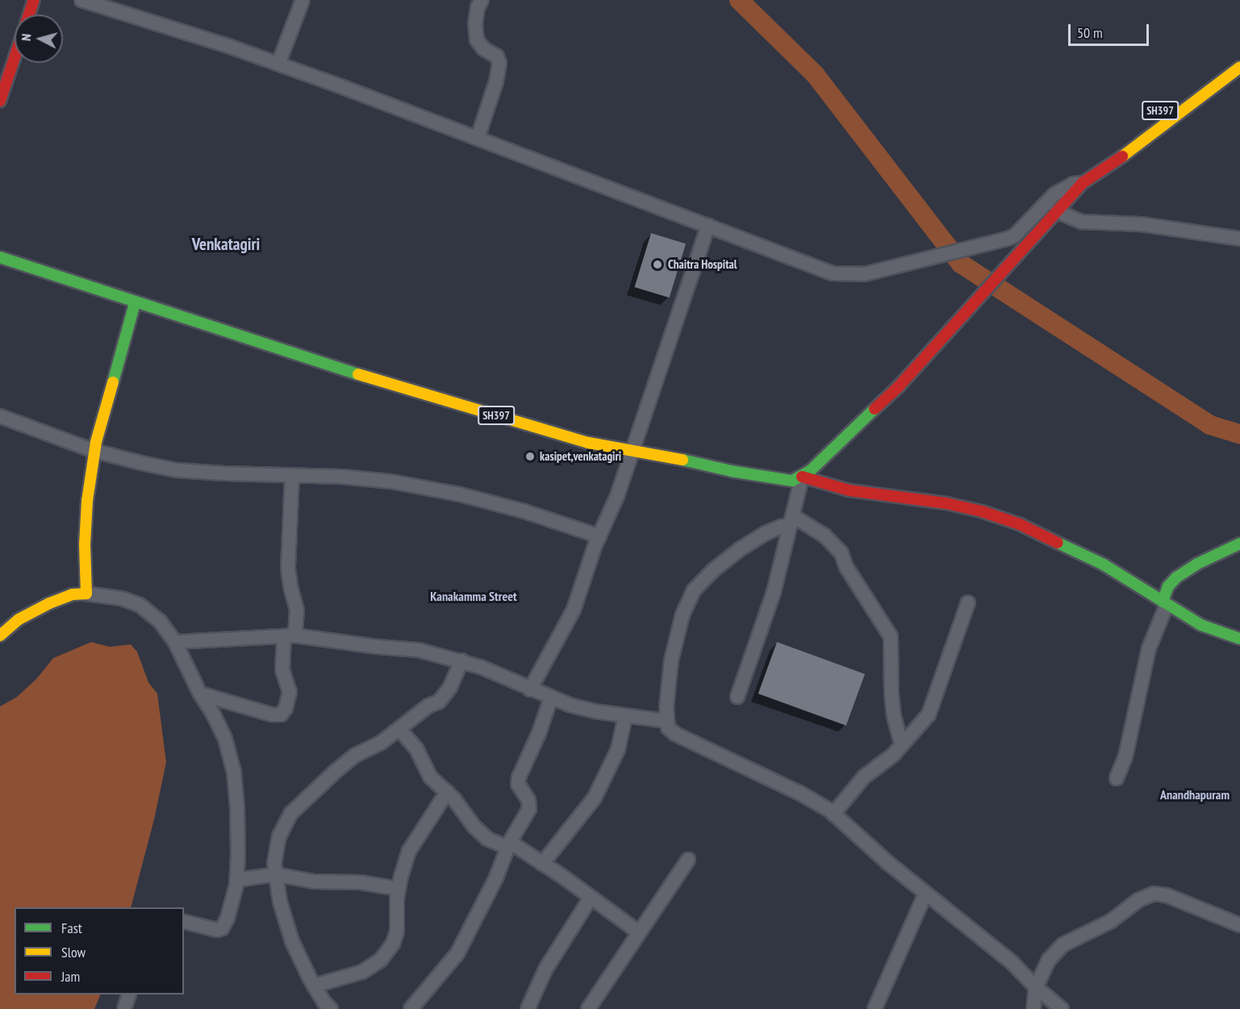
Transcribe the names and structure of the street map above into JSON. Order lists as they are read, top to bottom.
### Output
{
  "streets": {
    "main road": ["SH397"]
  },
  "districts": ["Venkatagiri", "Kanakamma Street", "Anandhapuram"],
  "places": ["Chaitra Hospital", "kasipet,venkatagiri"],
  "legend": ["Fast", "Slow", "Jam"],
  "scale_bar": "50 m",
  "north": "left"
}
